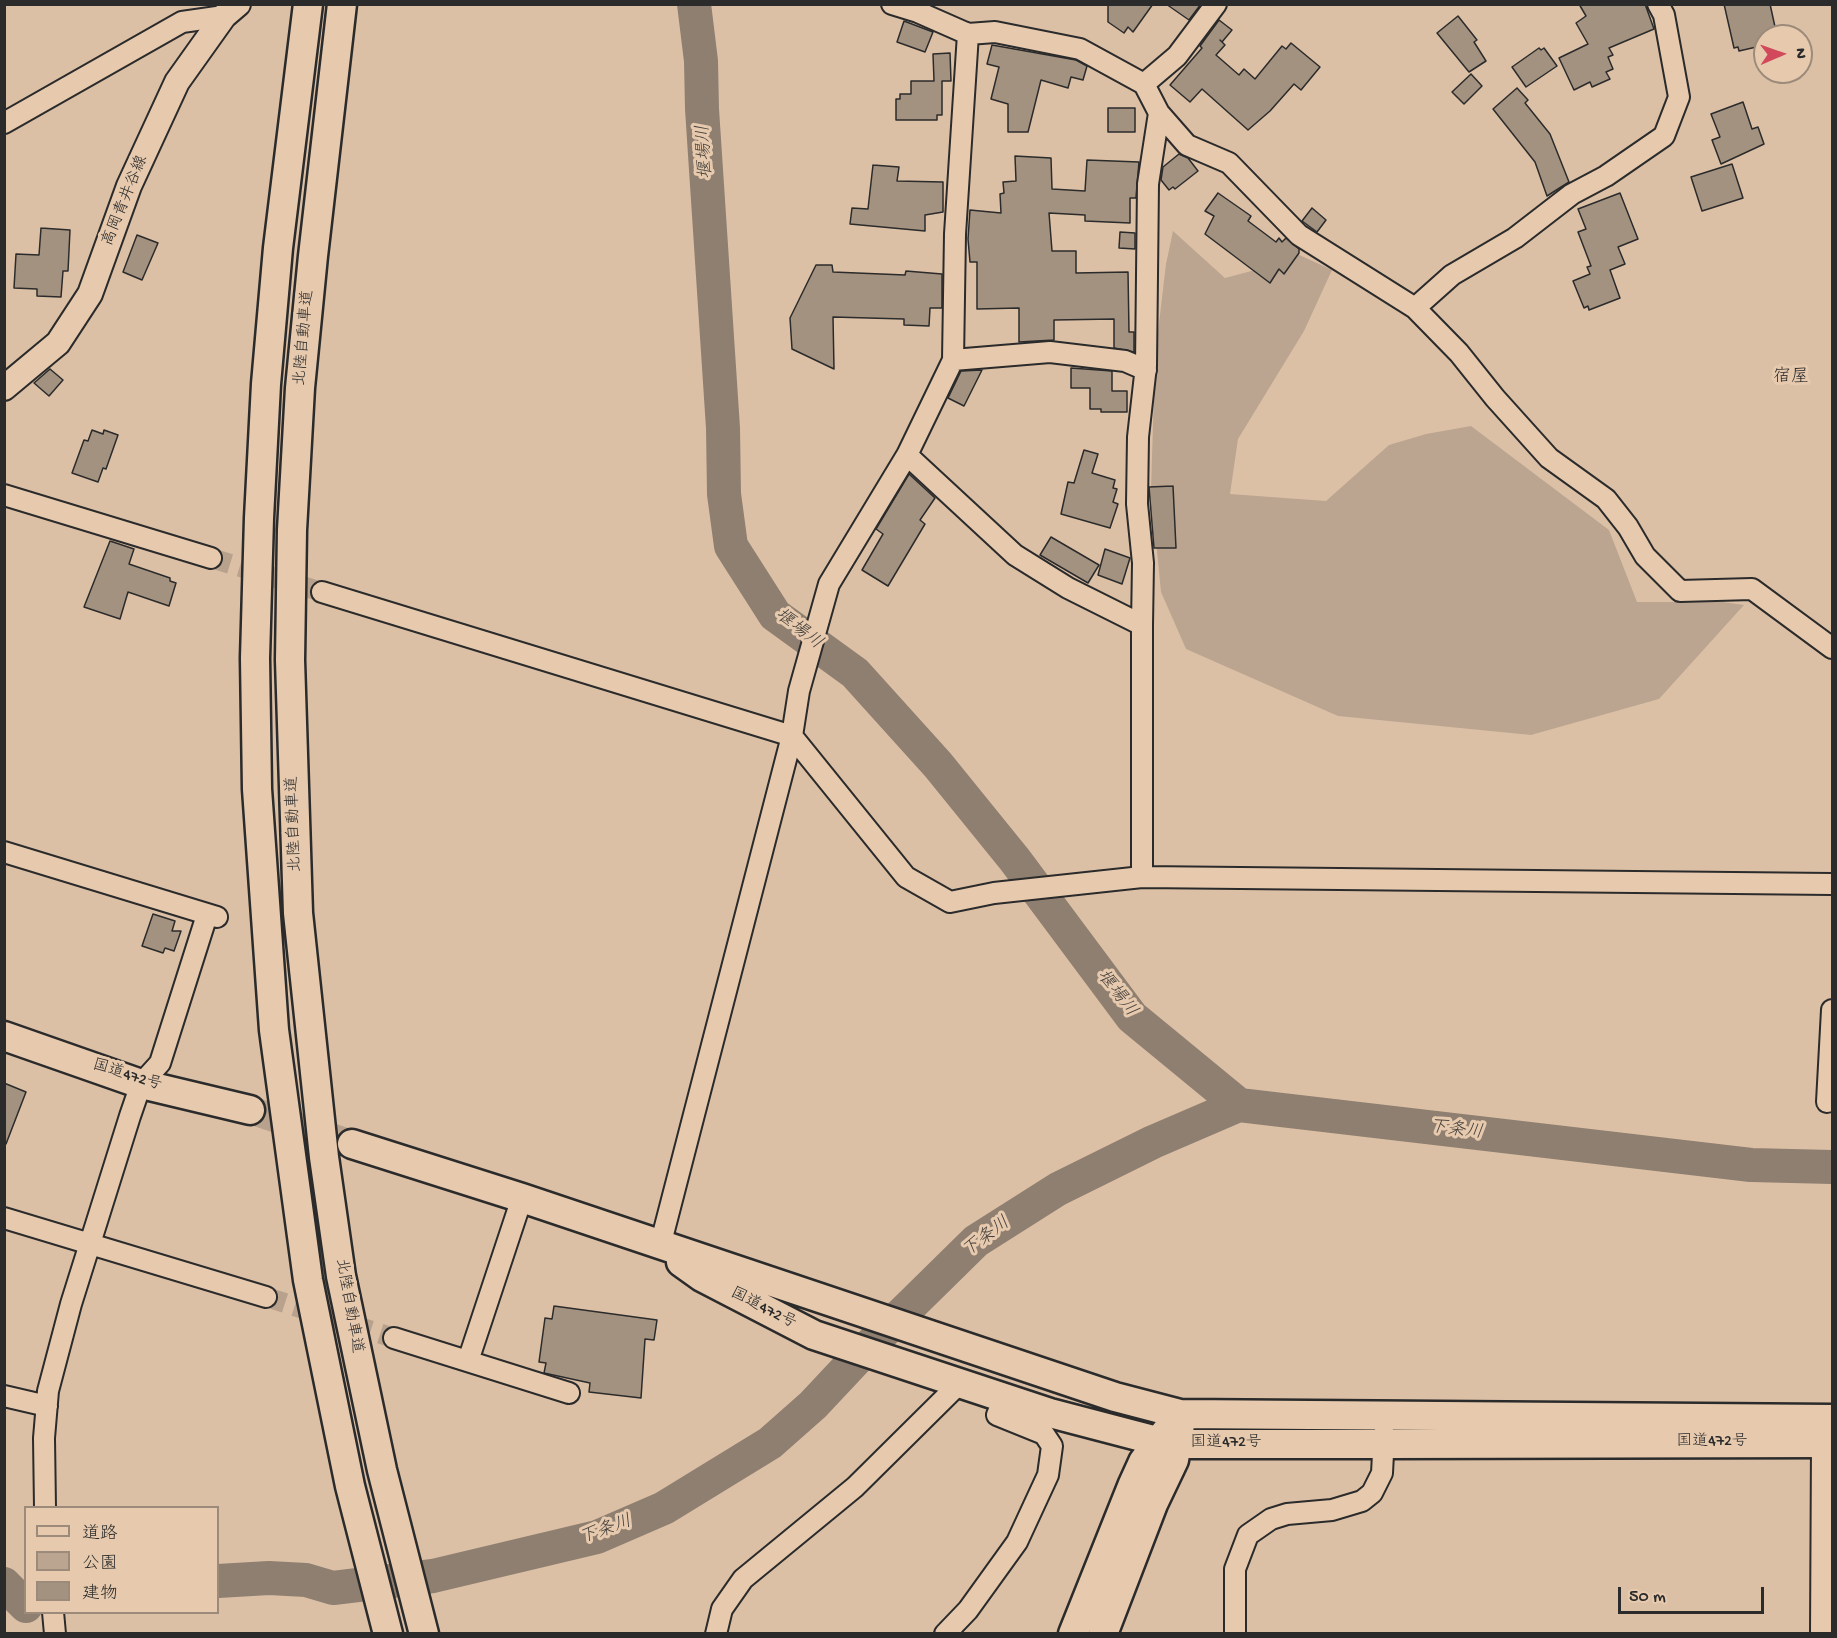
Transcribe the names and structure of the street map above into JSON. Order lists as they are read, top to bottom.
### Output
{
  "streets": {
    "highway": ["北陸自動車道", "国道472号"],
    "main road": ["高岡青井谷線"]
  },
  "districts": ["宿屋"],
  "water": ["堰場川", "下条川"],
  "legend": ["道路", "公園", "建物"],
  "scale_bar": "50 m",
  "north": "right"
}
